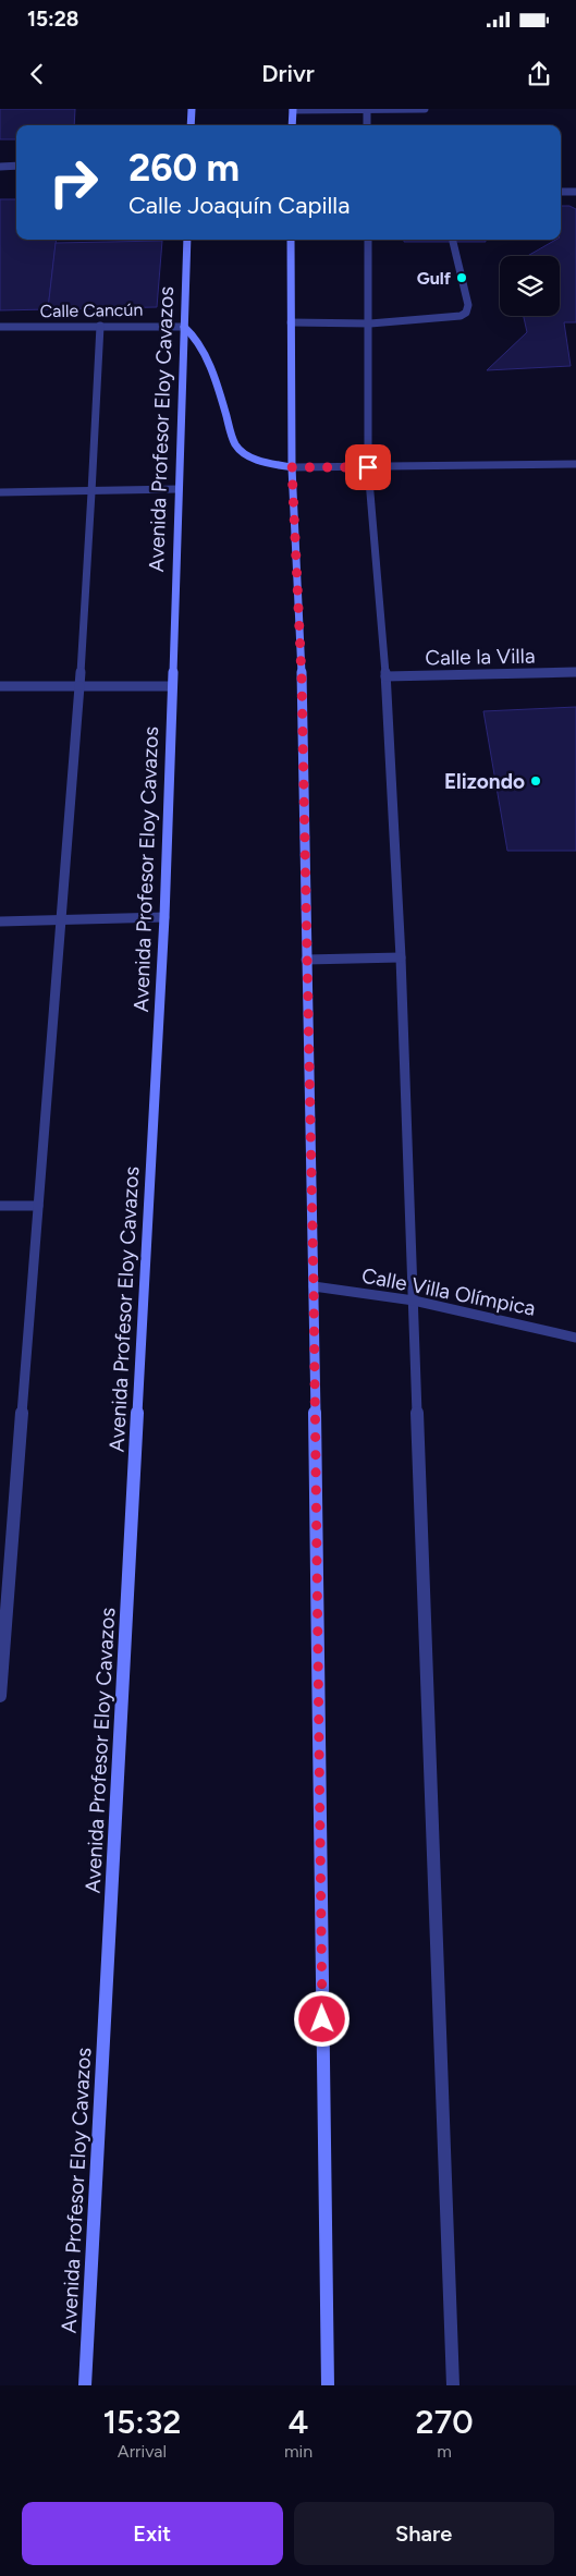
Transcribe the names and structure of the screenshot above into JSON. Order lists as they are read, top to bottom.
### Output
{
  "streets": {
    "main road": ["Avenida Profesor Eloy Cavazos"],
    "street": ["Calle Cancún", "Calle la Villa", "Calle Villa Olímpica"]
  },
  "crossings": [
    ["Calle Cancún", "Avenida Profesor Eloy Cavazos"]
  ],
  "places": ["Gulf", "Elizondo"],
  "page": {
    "status": "15:28",
    "header": "Drivr",
    "turn": ["260 m", "Calle Joaquín Capilla"],
    "eta": [
      "15:32",
      "Arrival",
      "4",
      "min",
      "270",
      "m"
    ],
    "buttons": ["Exit", "Share"]
  }
}
